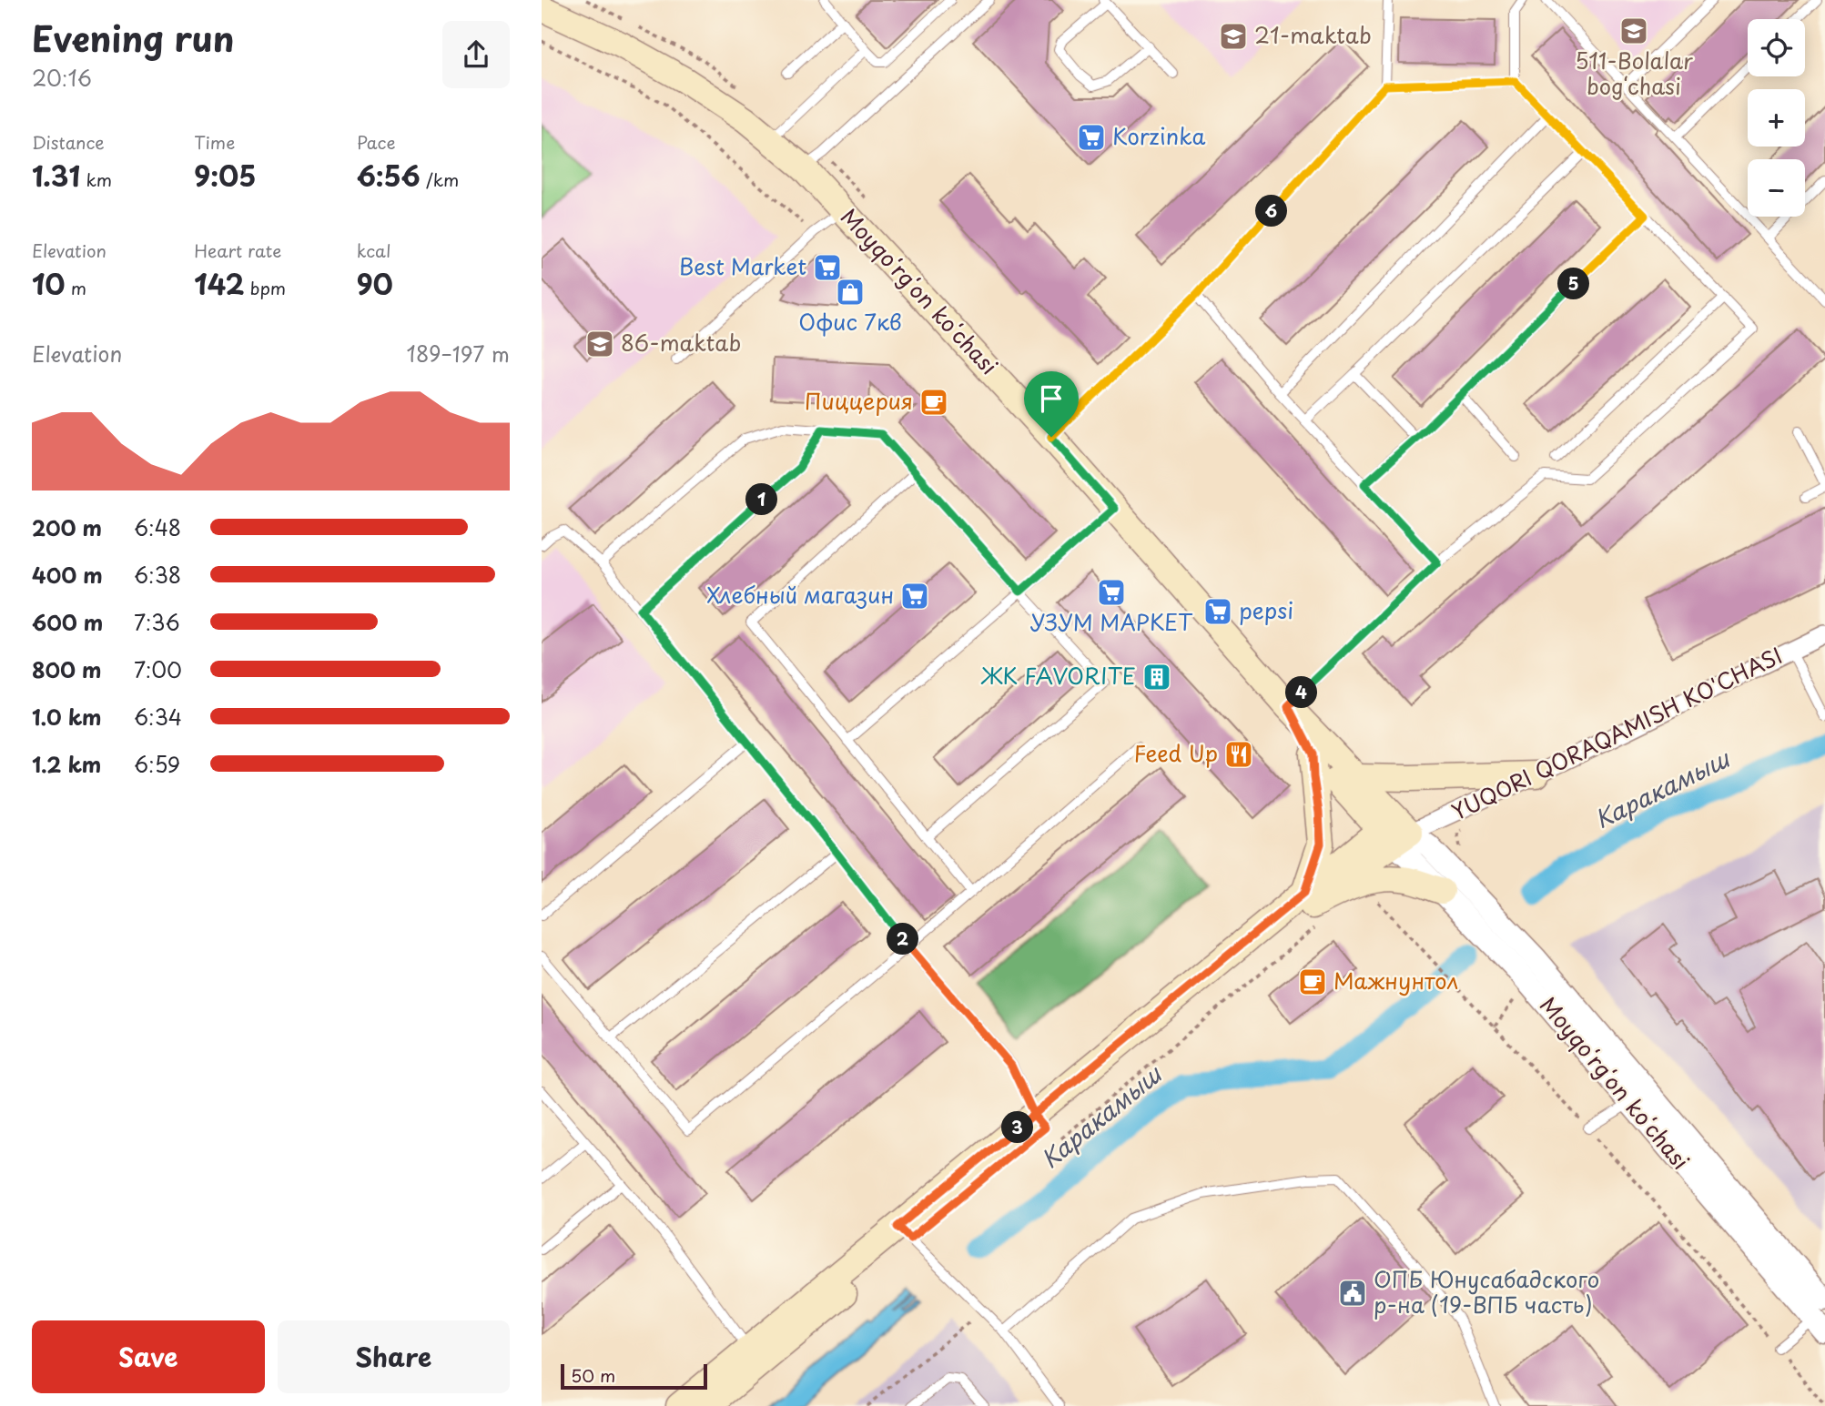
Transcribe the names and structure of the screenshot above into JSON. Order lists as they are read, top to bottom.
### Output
{
  "streets": {
    "main road": ["Moyqoʻrgʻon koʻchasi", "YUQORI QORAQAMISH KO'CHASI"]
  },
  "crossings": [
    ["Moyqoʻrgʻon koʻchasi", "YUQORI QORAQAMISH KO'CHASI"]
  ],
  "water": ["Каракамыш"],
  "places": {
    "school or university": ["511-Bolalar bogʻchasi", "21-maktab", "86-maktab"],
    "supermarket": [
      "Korzinka",
      "Best Market",
      "УЗУМ МАРКЕТ",
      "Хлебный магазин",
      "pepsi"
    ],
    "shop": ["Офис 7кв"],
    "cafe": ["Пиццерия", "Мажнунтол"],
    "building": ["ЖК FAVORITE"],
    "restaurant": ["Feed Up"],
    "public building": ["ОПБ Юнусабадского р-на (19-ВПБ часть)"]
  },
  "scale_bar": "50 m",
  "page": {
    "heading": ["Evening run", "20:16"],
    "map_buttons": ["+", "−"],
    "stats": [
      ["Distance", "1.31 km"],
      ["Time", "9:05"],
      ["Pace", "6:56 /km"],
      ["Elevation", "10 m"],
      ["Heart rate", "142 bpm"],
      ["kcal", "90"]
    ],
    "pins": [
      "6",
      "5",
      "1",
      "4",
      "2",
      "3"
    ],
    "chart": ["Elevation", "189–197 m"],
    "list": [
      {
        "name": "200 m",
        "note": "6:48"
      },
      {
        "name": "400 m",
        "note": "6:38"
      },
      {
        "name": "600 m",
        "note": "7:36"
      },
      {
        "name": "800 m",
        "note": "7:00"
      },
      {
        "name": "1.0 km",
        "note": "6:34"
      },
      {
        "name": "1.2 km",
        "note": "6:59"
      }
    ],
    "buttons": ["Save", "Share"],
    "scale": "50 m"
  }
}
